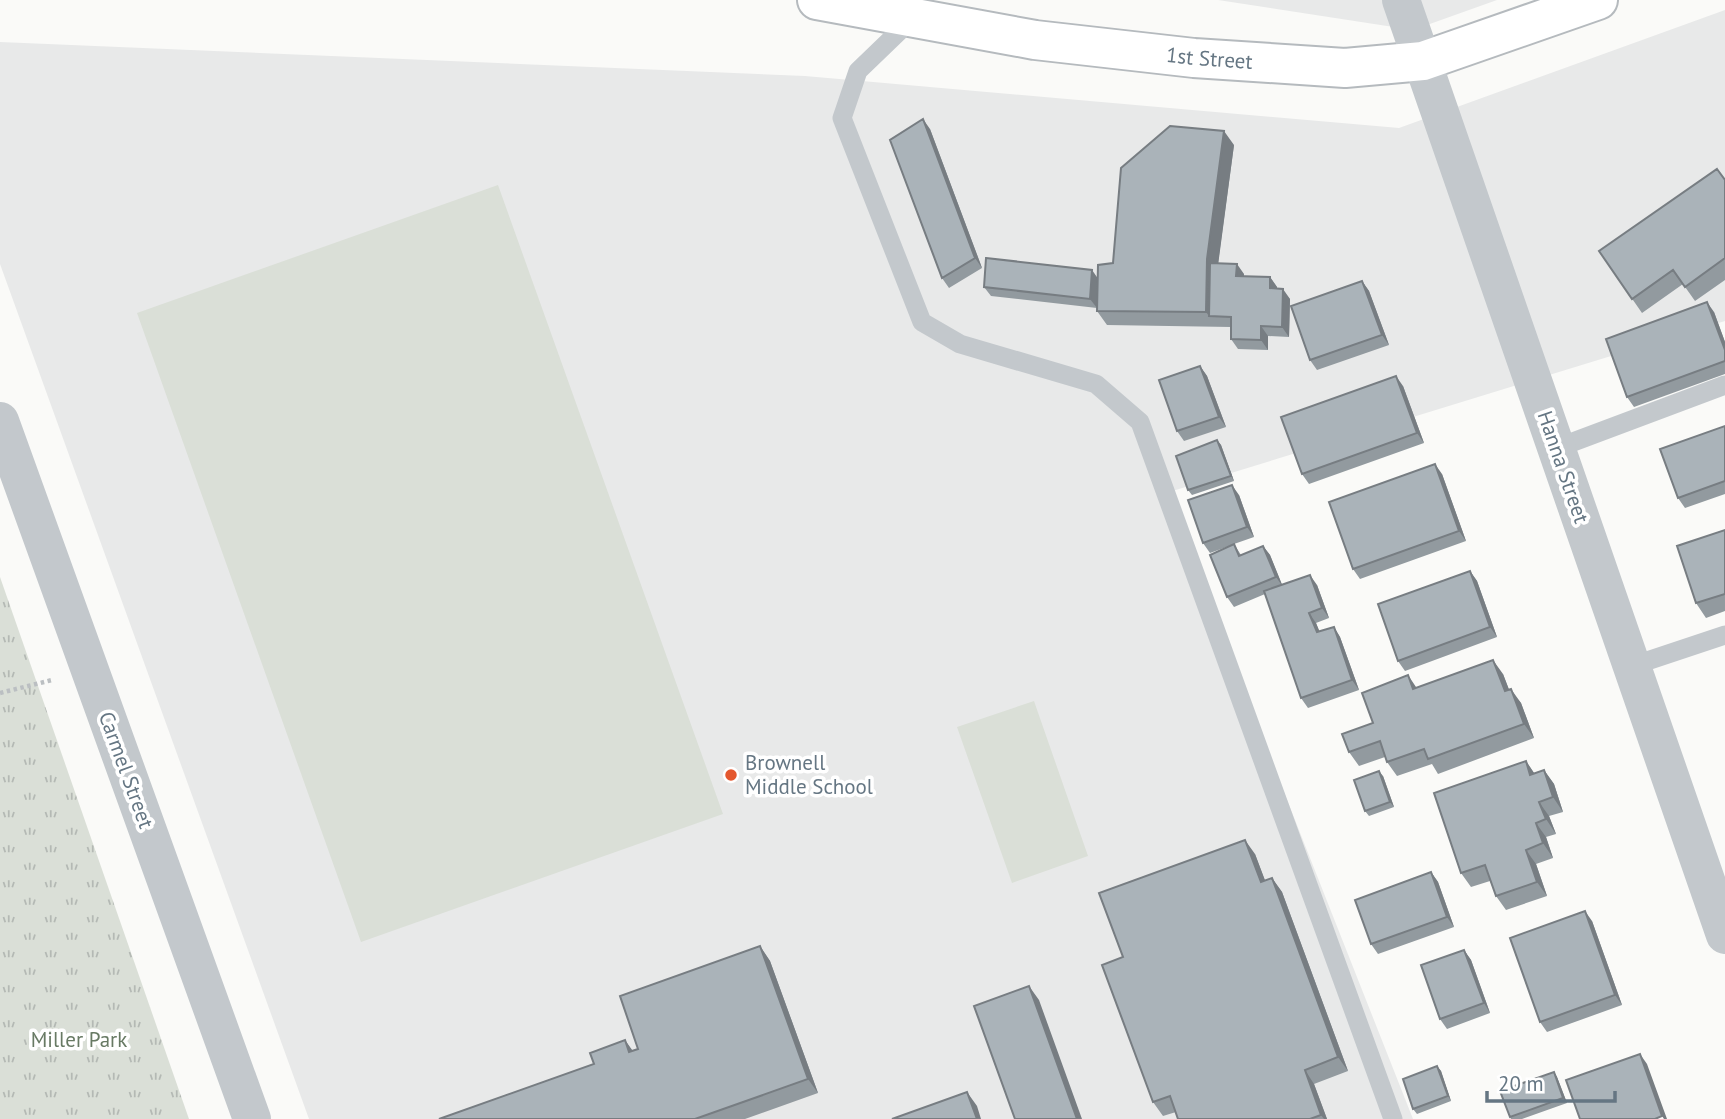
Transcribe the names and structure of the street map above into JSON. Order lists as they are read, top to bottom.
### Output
{
  "streets": {
    "main road": ["1st Street"],
    "street": ["Hanna Street", "Carmel Street"]
  },
  "crossings": [
    ["1st Street", "Hanna Street"]
  ],
  "parks": ["Miller Park"],
  "places": ["Brownell Middle School"],
  "scale_bar": "20 m"
}
